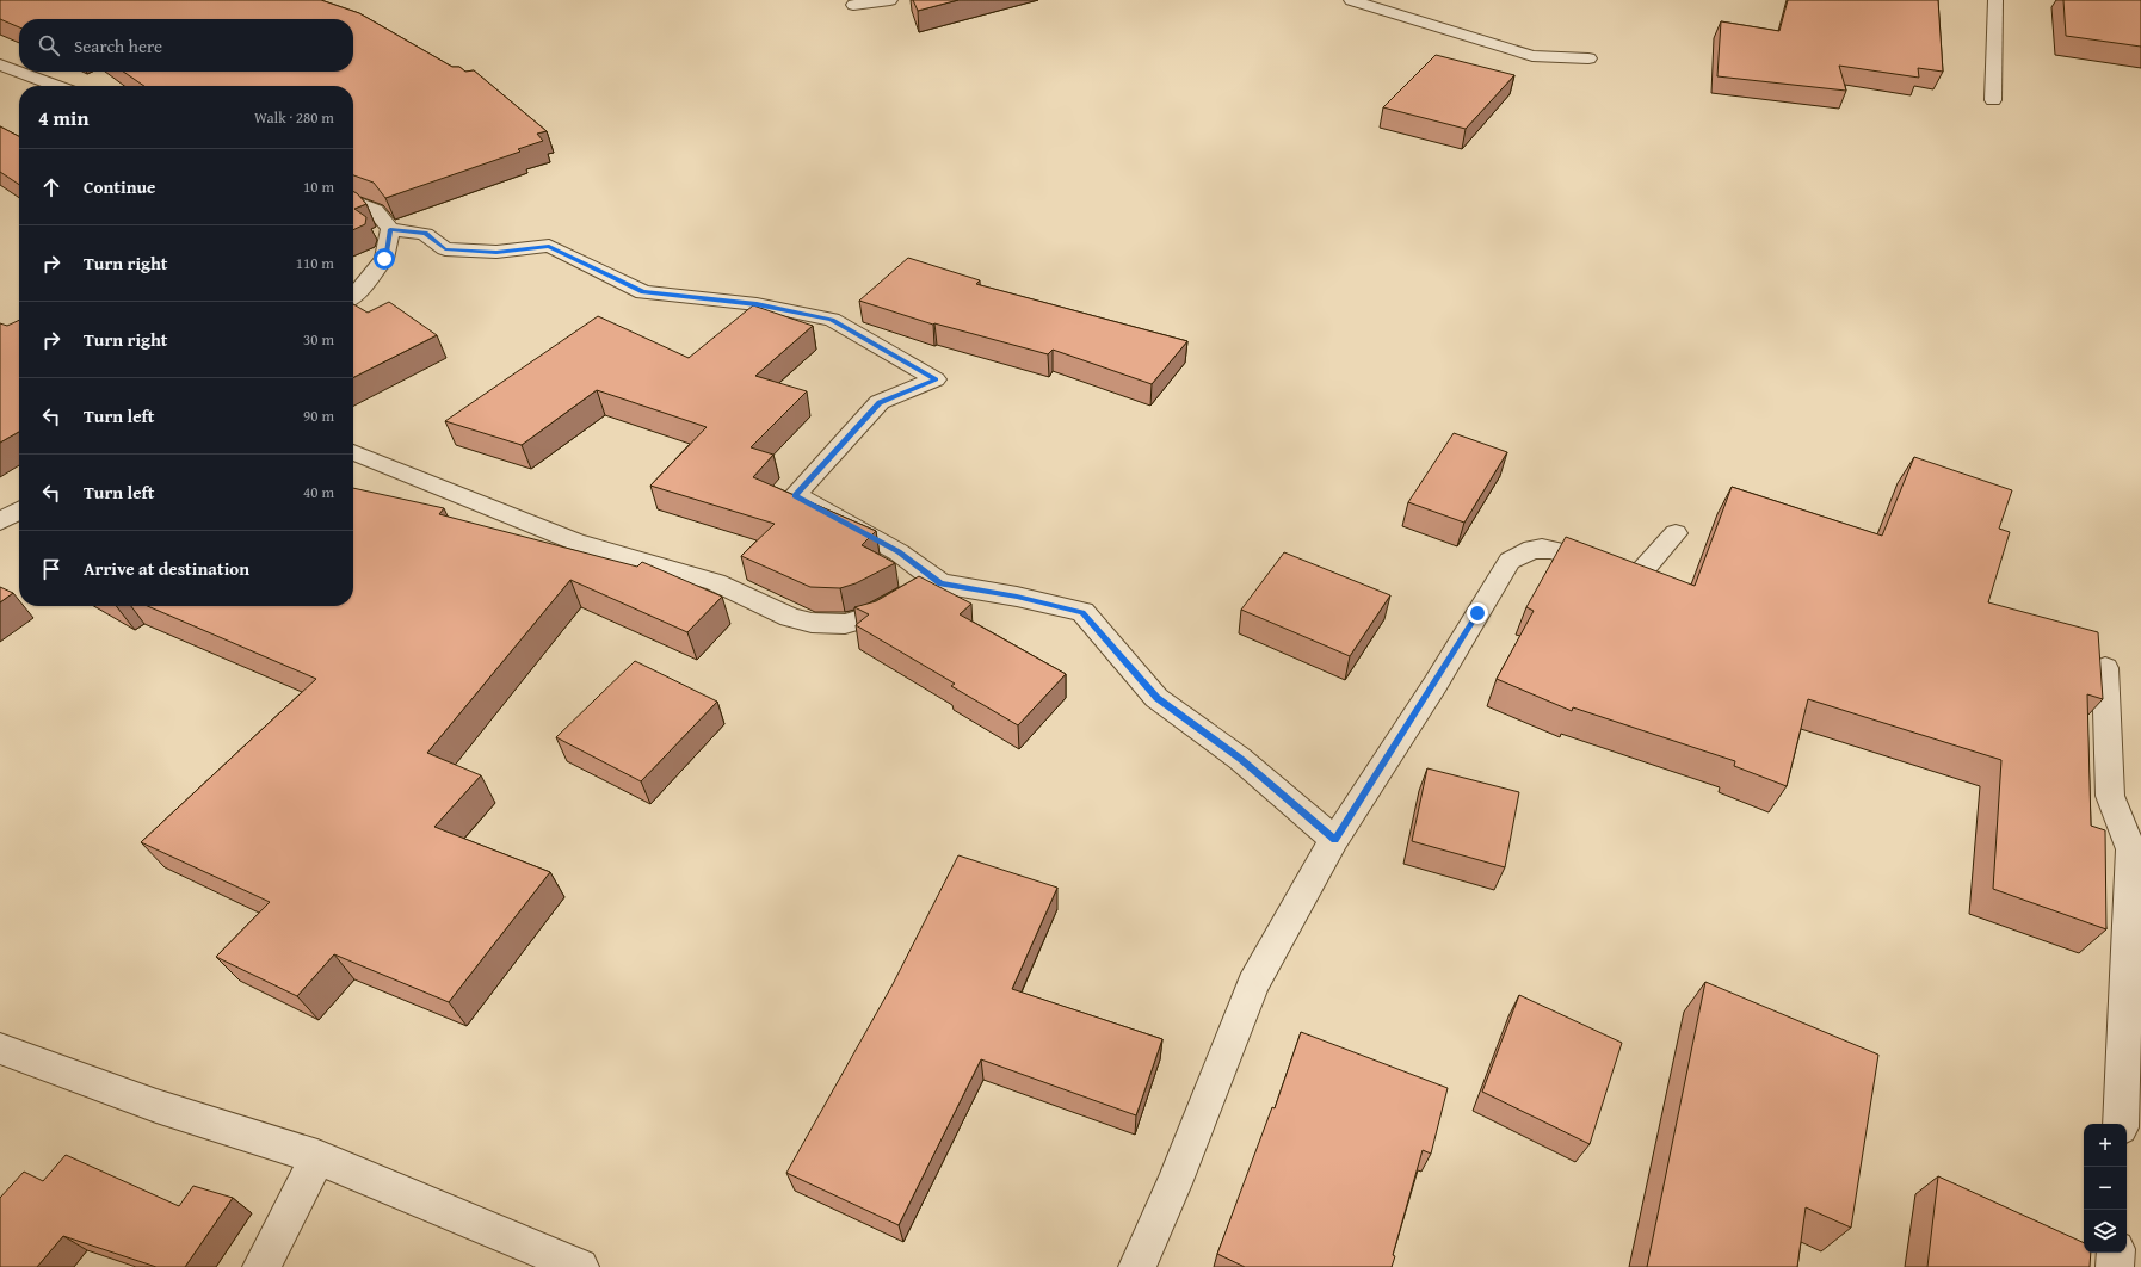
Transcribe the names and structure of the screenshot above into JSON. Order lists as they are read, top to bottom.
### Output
{
  "page": {
    "search": "Search here",
    "heading": ["4 min", "Walk · 280 m"],
    "list": [
      ["Continue", "10 m"],
      ["Turn right", "110 m"],
      ["Turn right", "30 m"],
      ["Turn left", "90 m"],
      ["Turn left", "40 m"],
      "Arrive at destination"
    ],
    "map_buttons": ["+", "−"]
  }
}
